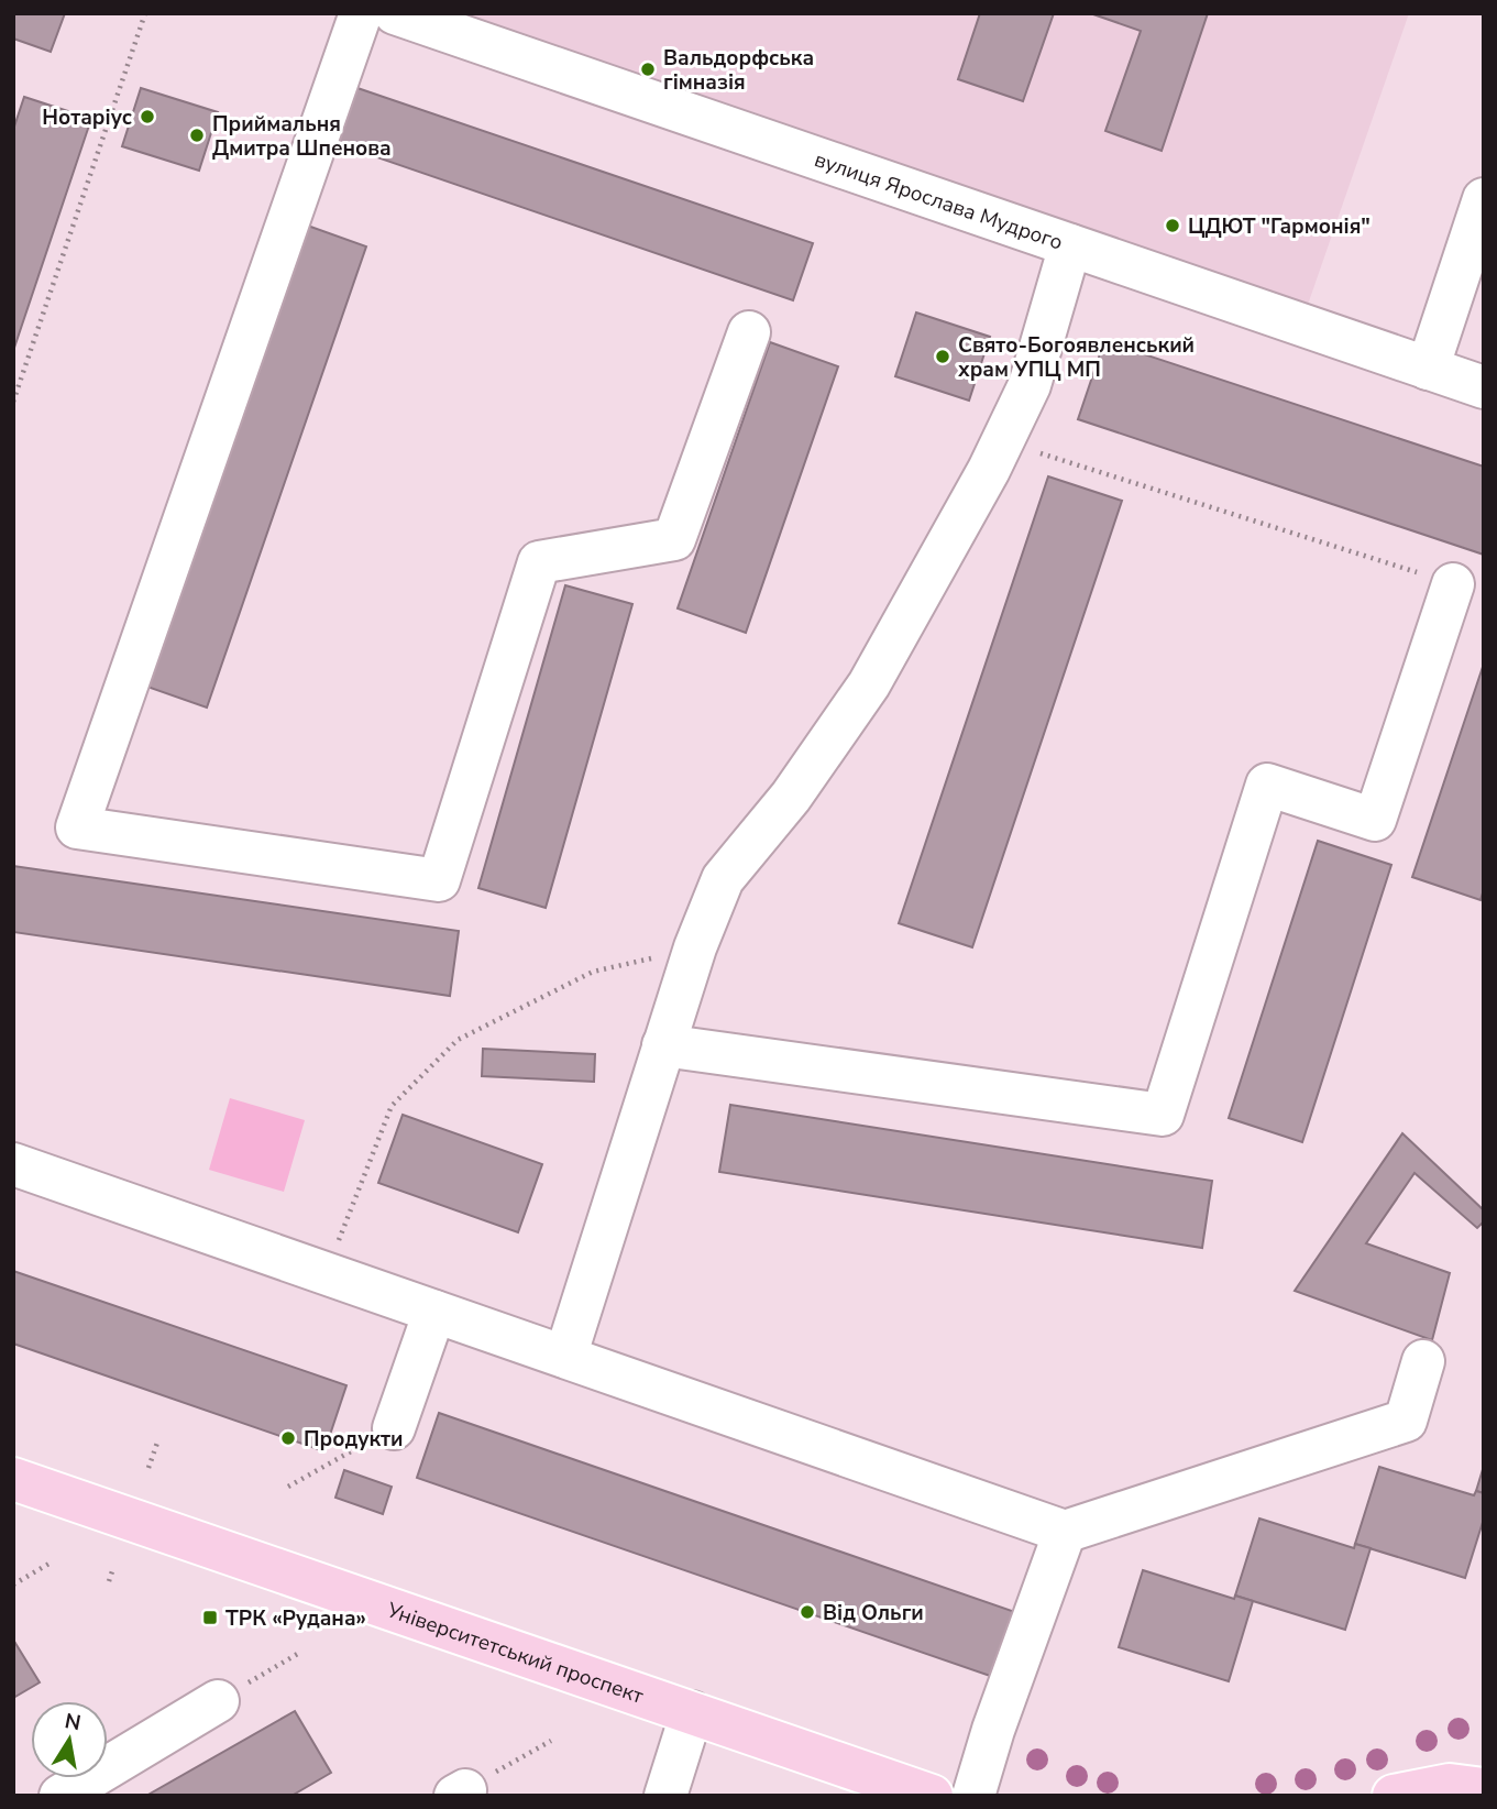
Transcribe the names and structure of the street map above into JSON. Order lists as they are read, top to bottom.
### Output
{
  "streets": {
    "main road": ["Університетський проспект"],
    "street": ["вулиця Ярослава Мудрого"]
  },
  "places": {
    "other": [
      "Вальдорфська гімназія",
      "Нотаріус",
      "Приймальня Дмитра Шпенова",
      "ЦДЮТ \"Гармонія\"",
      "Свято-Богоявленський храм УПЦ МП",
      "Продукти",
      "Від Ольги"
    ],
    "transit": ["ТРК «Рудана»"]
  },
  "north": "top"
}
